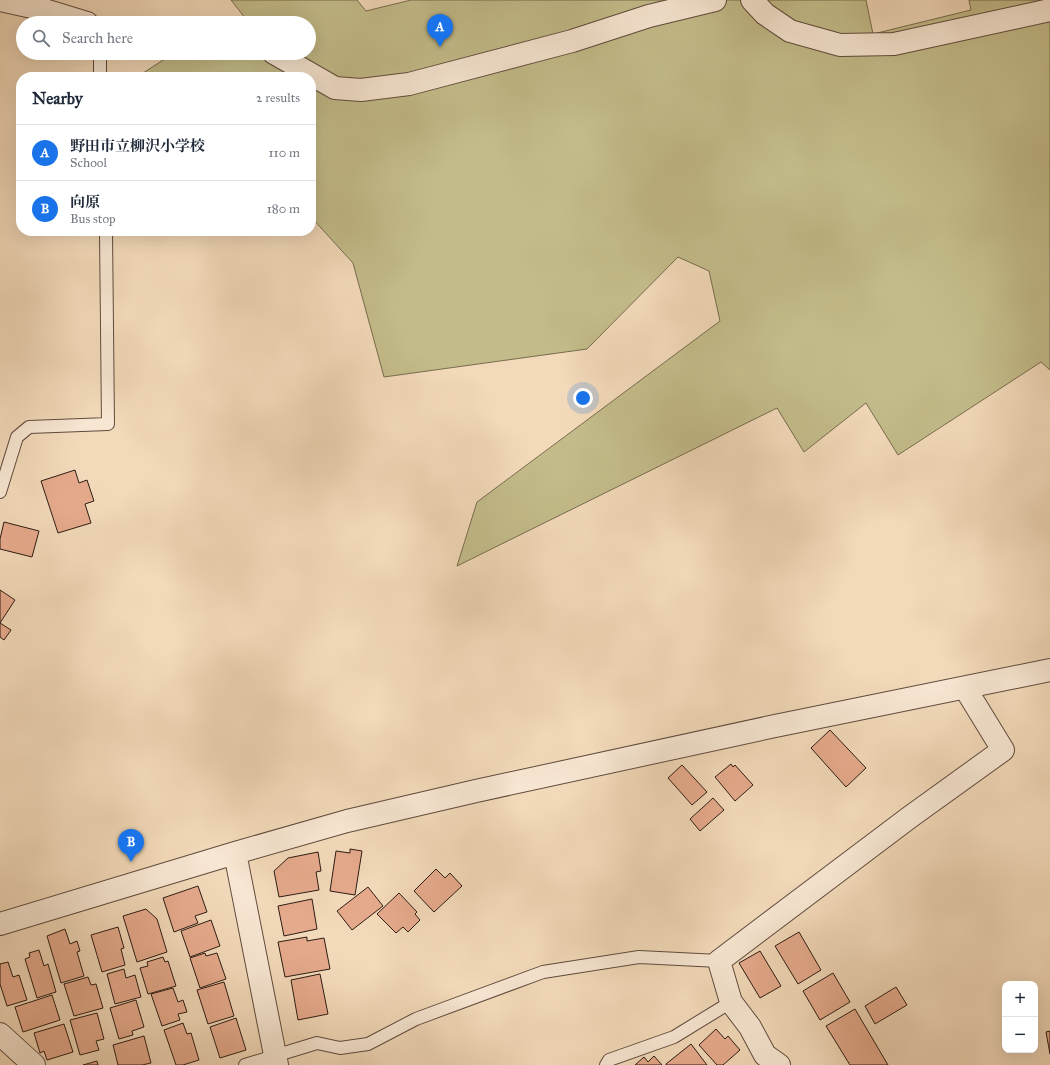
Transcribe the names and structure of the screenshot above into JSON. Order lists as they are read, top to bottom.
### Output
{
  "page": {
    "pins": ["A", "B"],
    "search": "Search here",
    "heading": ["Nearby", "2 results"],
    "list": [
      {
        "mark": "A",
        "name": "野田市立柳沢小学校",
        "note": "School",
        "value": "110 m"
      },
      {
        "mark": "B",
        "name": "向原",
        "note": "Bus stop",
        "value": "180 m"
      }
    ],
    "map_buttons": ["+", "−"]
  }
}
